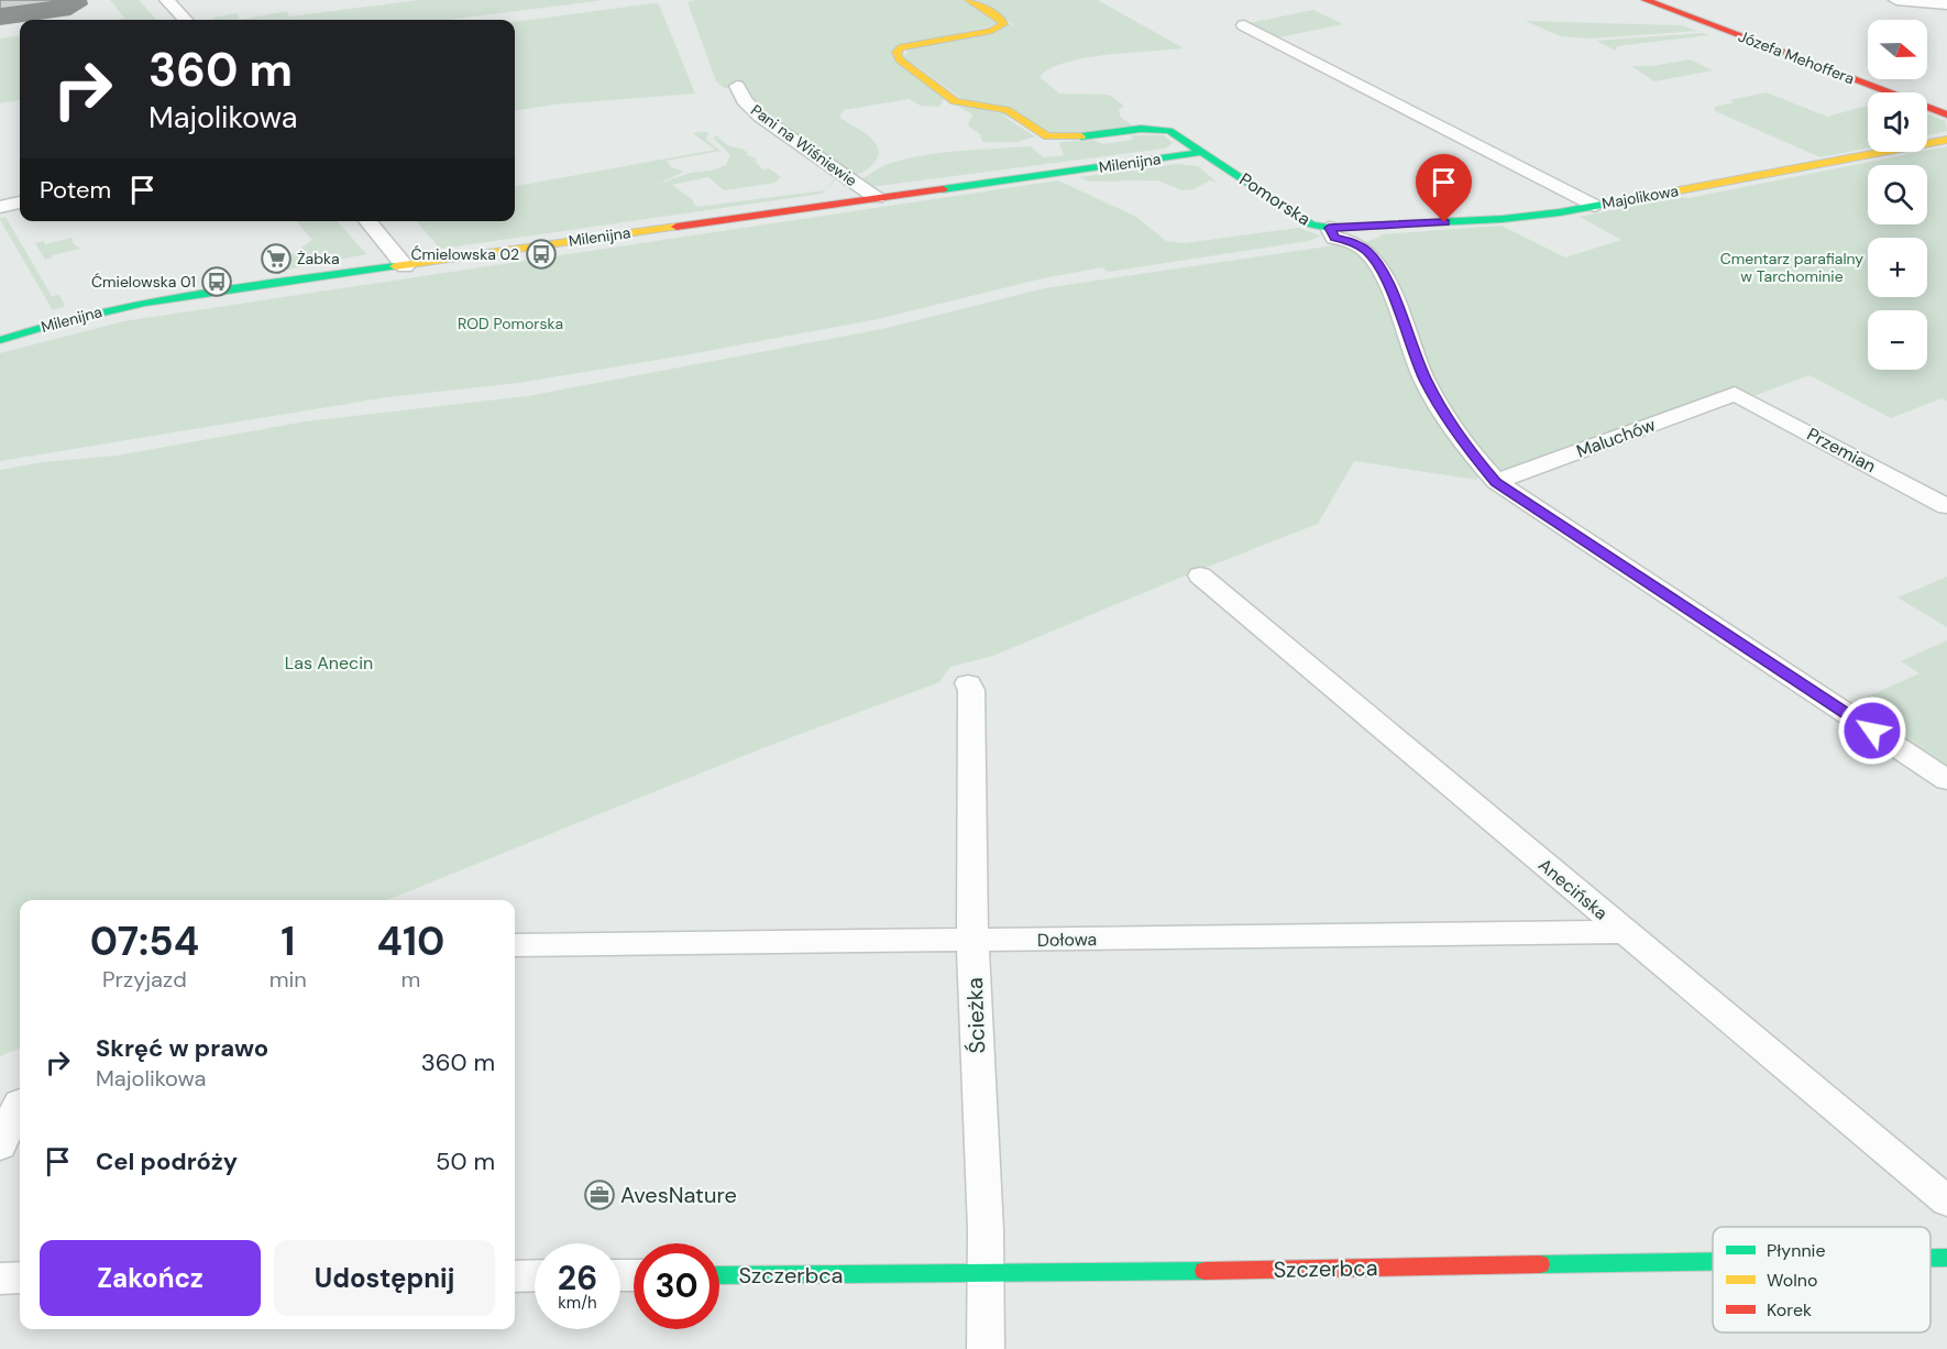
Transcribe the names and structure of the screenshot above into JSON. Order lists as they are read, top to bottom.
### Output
{
  "streets": {
    "street": [
      "Józefa Mehoffera",
      "Pani na Wiśniewie",
      "Milenijna",
      "Majolikowa",
      "Pomorska",
      "Maluchów",
      "Przemian",
      "Anecińska",
      "Dołowa",
      "Ścieżka",
      "Szczerbca"
    ]
  },
  "crossings": [
    ["Pani na Wiśniewie", "Milenijna"],
    ["Milenijna", "Pomorska"],
    ["Majolikowa", "Pomorska"],
    ["Pomorska", "Maluchów"],
    ["Maluchów", "Przemian"],
    ["Anecińska", "Dołowa"],
    ["Dołowa", "Ścieżka"],
    ["Ścieżka", "Szczerbca"]
  ],
  "parks": ["Cmentarz parafialny w Tarchominie", "ROD Pomorska", "Las Anecin"],
  "places": {
    "bus stop": ["Ćmielowska 02", "Ćmielowska 01"],
    "supermarket": ["Żabka"],
    "office": ["AvesNature"]
  },
  "legend": ["Płynnie", "Wolno", "Korek"],
  "north": "right",
  "page": {
    "map_buttons": ["+", "−"],
    "turn": ["360 m", "Majolikowa"],
    "then": "Potem",
    "eta": [
      "07:54",
      "Przyjazd",
      "1",
      "min",
      "410",
      "m"
    ],
    "list": [
      {
        "name": "Skręć w prawo",
        "note": "Majolikowa",
        "value": "360 m"
      },
      {
        "name": "Cel podróży",
        "value": "50 m"
      }
    ],
    "buttons": ["Zakończ", "Udostępnij"],
    "speed": "26 km/h",
    "limit": "30"
  }
}
